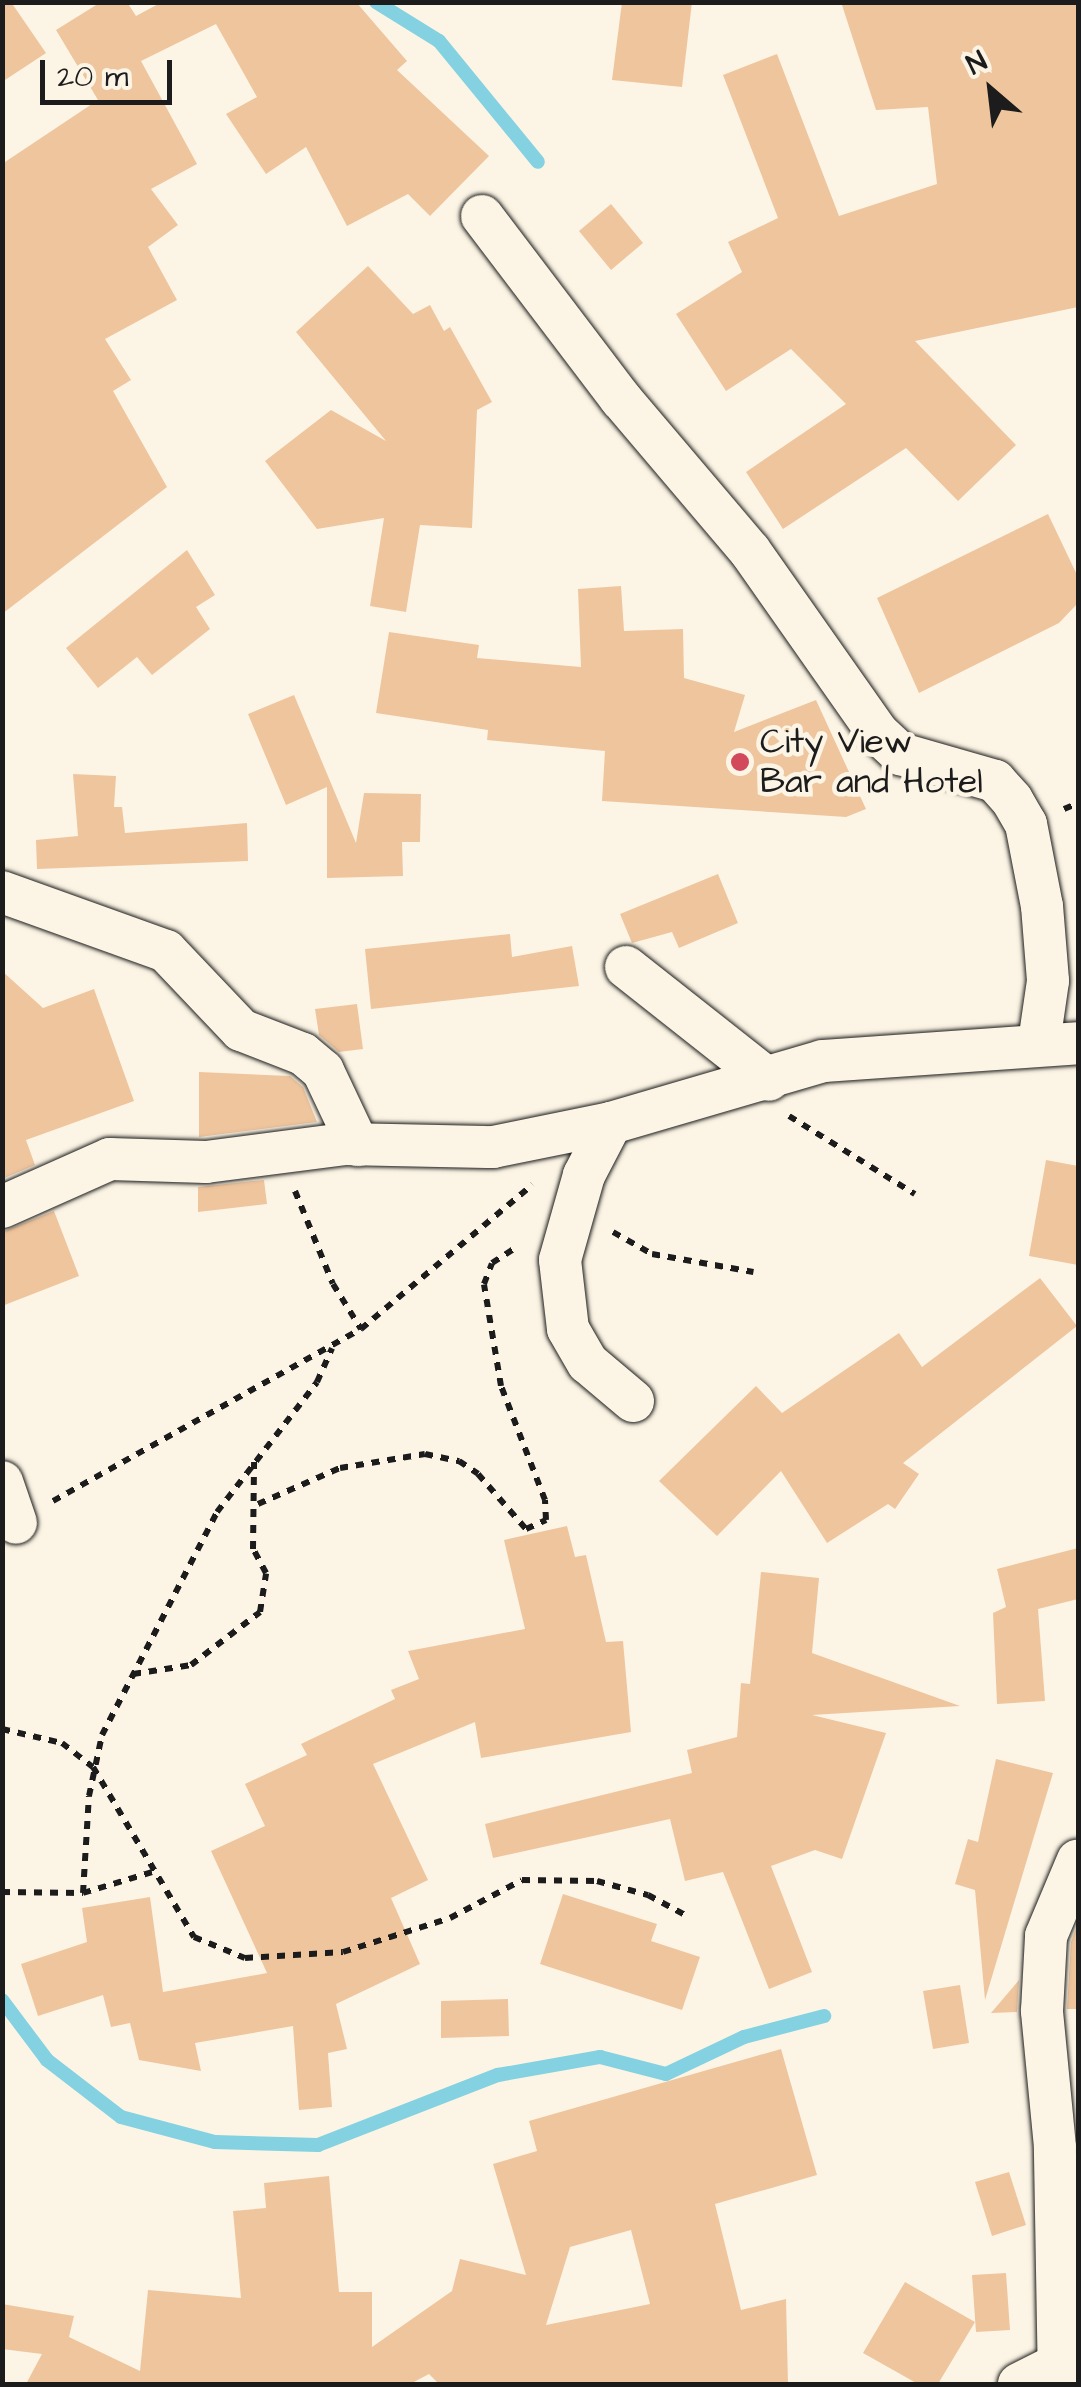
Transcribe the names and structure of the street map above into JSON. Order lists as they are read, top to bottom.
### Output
{
  "places": ["City View Bar and Hotel"],
  "scale_bar": "20 m",
  "north": "top left"
}
